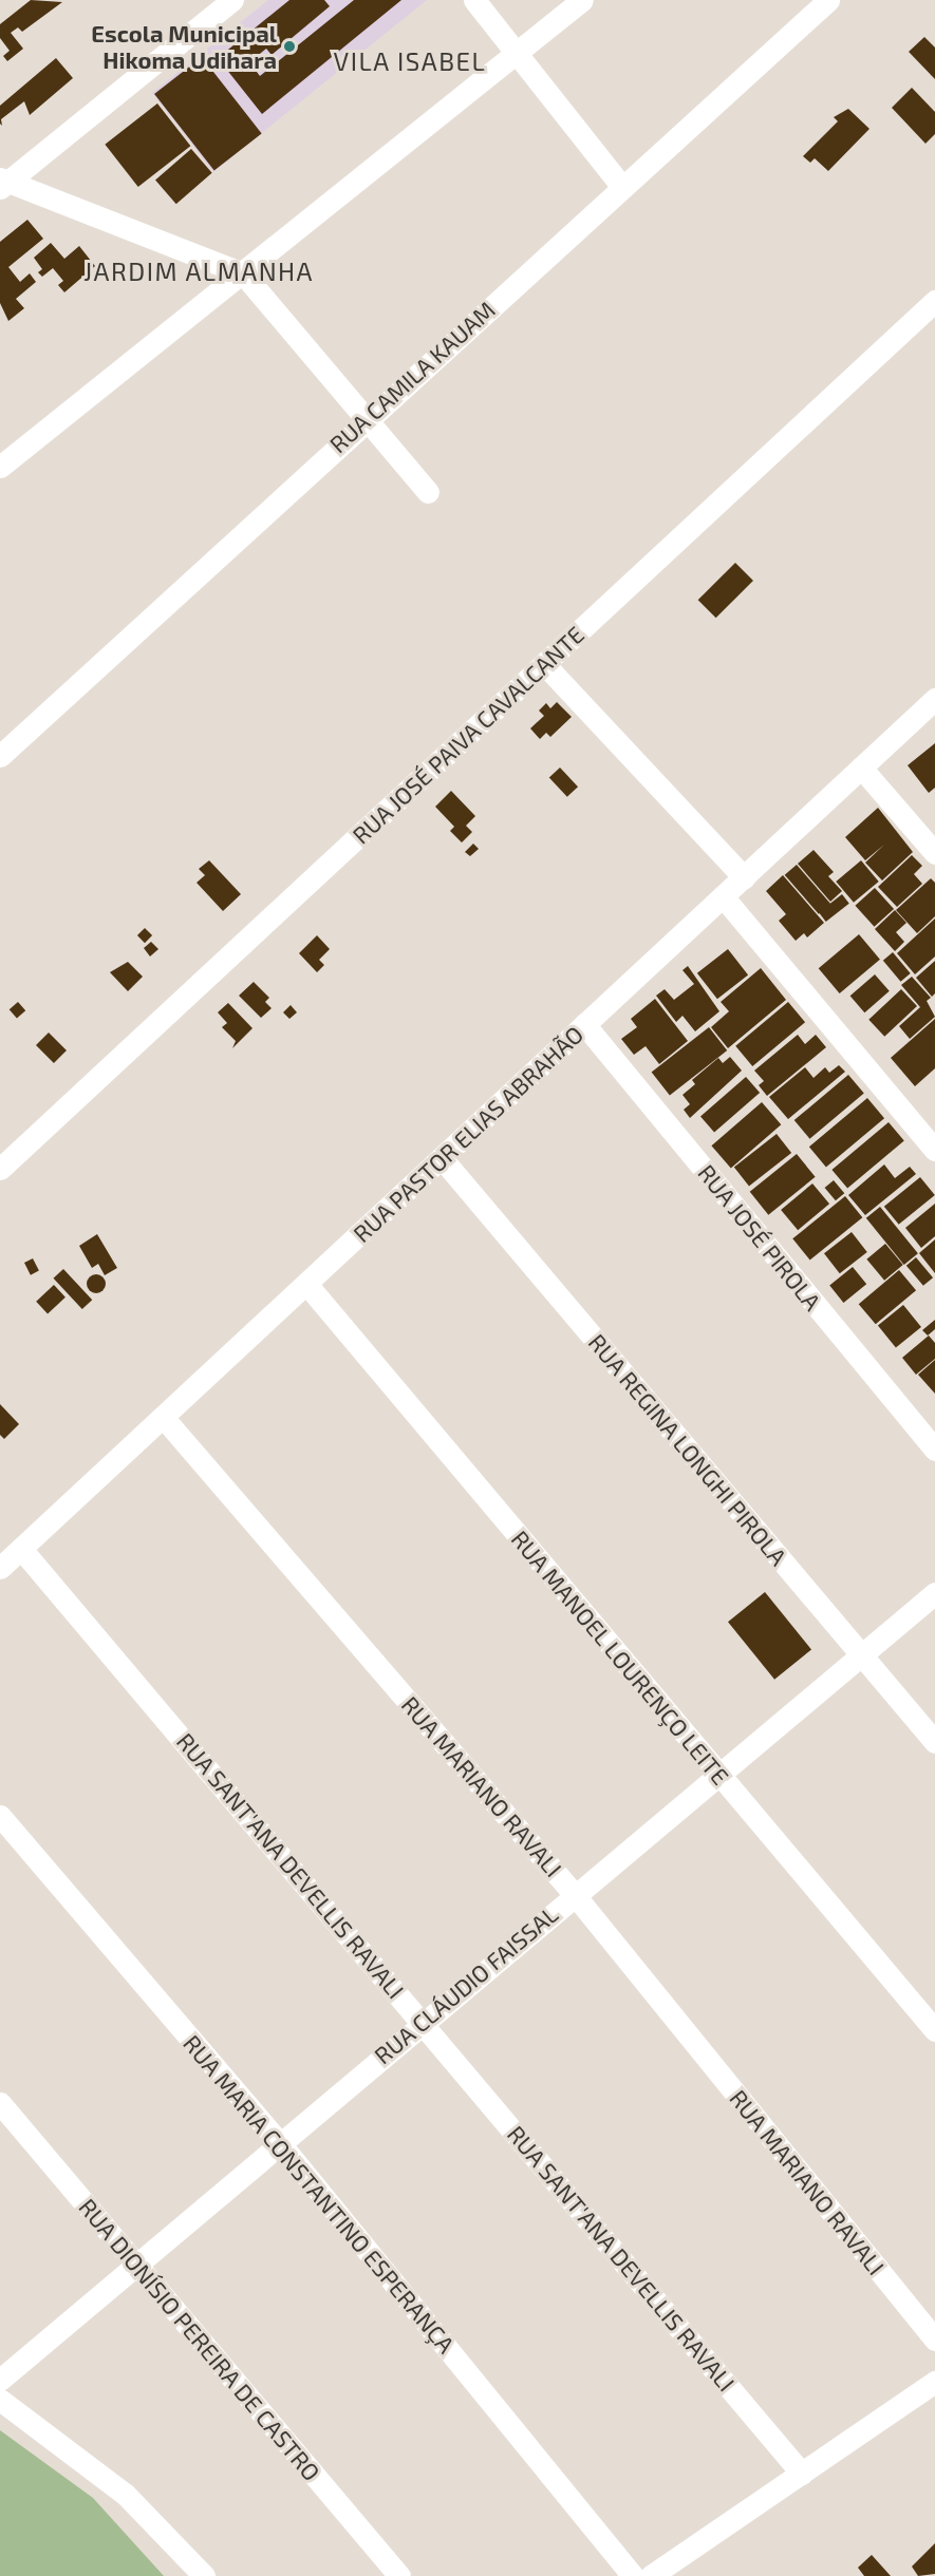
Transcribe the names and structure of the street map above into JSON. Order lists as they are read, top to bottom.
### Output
{
  "streets": {
    "street": [
      "RUA CAMILA KAUAM",
      "RUA JOSÉ PAIVA CAVALCANTE",
      "RUA PASTOR ELIAS ABRAHÃO",
      "RUA JOSÉ PIROLA",
      "RUA REGINA LONGHI PIROLA",
      "RUA MANOEL LOURENÇO LEITE",
      "RUA MARIANO RAVALI",
      "RUA SANT'ANA DEVELLIS RAVALI",
      "RUA CLÁUDIO FAISSAL",
      "RUA MARIA CONSTANTINO ESPERANÇA",
      "RUA DIONÍSIO PEREIRA DE CASTRO"
    ]
  },
  "crossings": [
    ["RUA PASTOR ELIAS ABRAHÃO", "RUA JOSÉ PIROLA"],
    ["RUA PASTOR ELIAS ABRAHÃO", "RUA REGINA LONGHI PIROLA"],
    ["RUA PASTOR ELIAS ABRAHÃO", "RUA MANOEL LOURENÇO LEITE"],
    ["RUA PASTOR ELIAS ABRAHÃO", "RUA MARIANO RAVALI"],
    ["RUA PASTOR ELIAS ABRAHÃO", "RUA SANT'ANA DEVELLIS RAVALI"],
    ["RUA REGINA LONGHI PIROLA", "RUA CLÁUDIO FAISSAL"],
    ["RUA MANOEL LOURENÇO LEITE", "RUA CLÁUDIO FAISSAL"],
    ["RUA MARIANO RAVALI", "RUA CLÁUDIO FAISSAL"],
    ["RUA SANT'ANA DEVELLIS RAVALI", "RUA CLÁUDIO FAISSAL"],
    ["RUA CLÁUDIO FAISSAL", "RUA MARIA CONSTANTINO ESPERANÇA"],
    ["RUA CLÁUDIO FAISSAL", "RUA DIONÍSIO PEREIRA DE CASTRO"]
  ],
  "districts": ["VILA ISABEL", "JARDIM ALMANHA"],
  "places": ["Escola Municipal Hikoma Udihara"]
}
